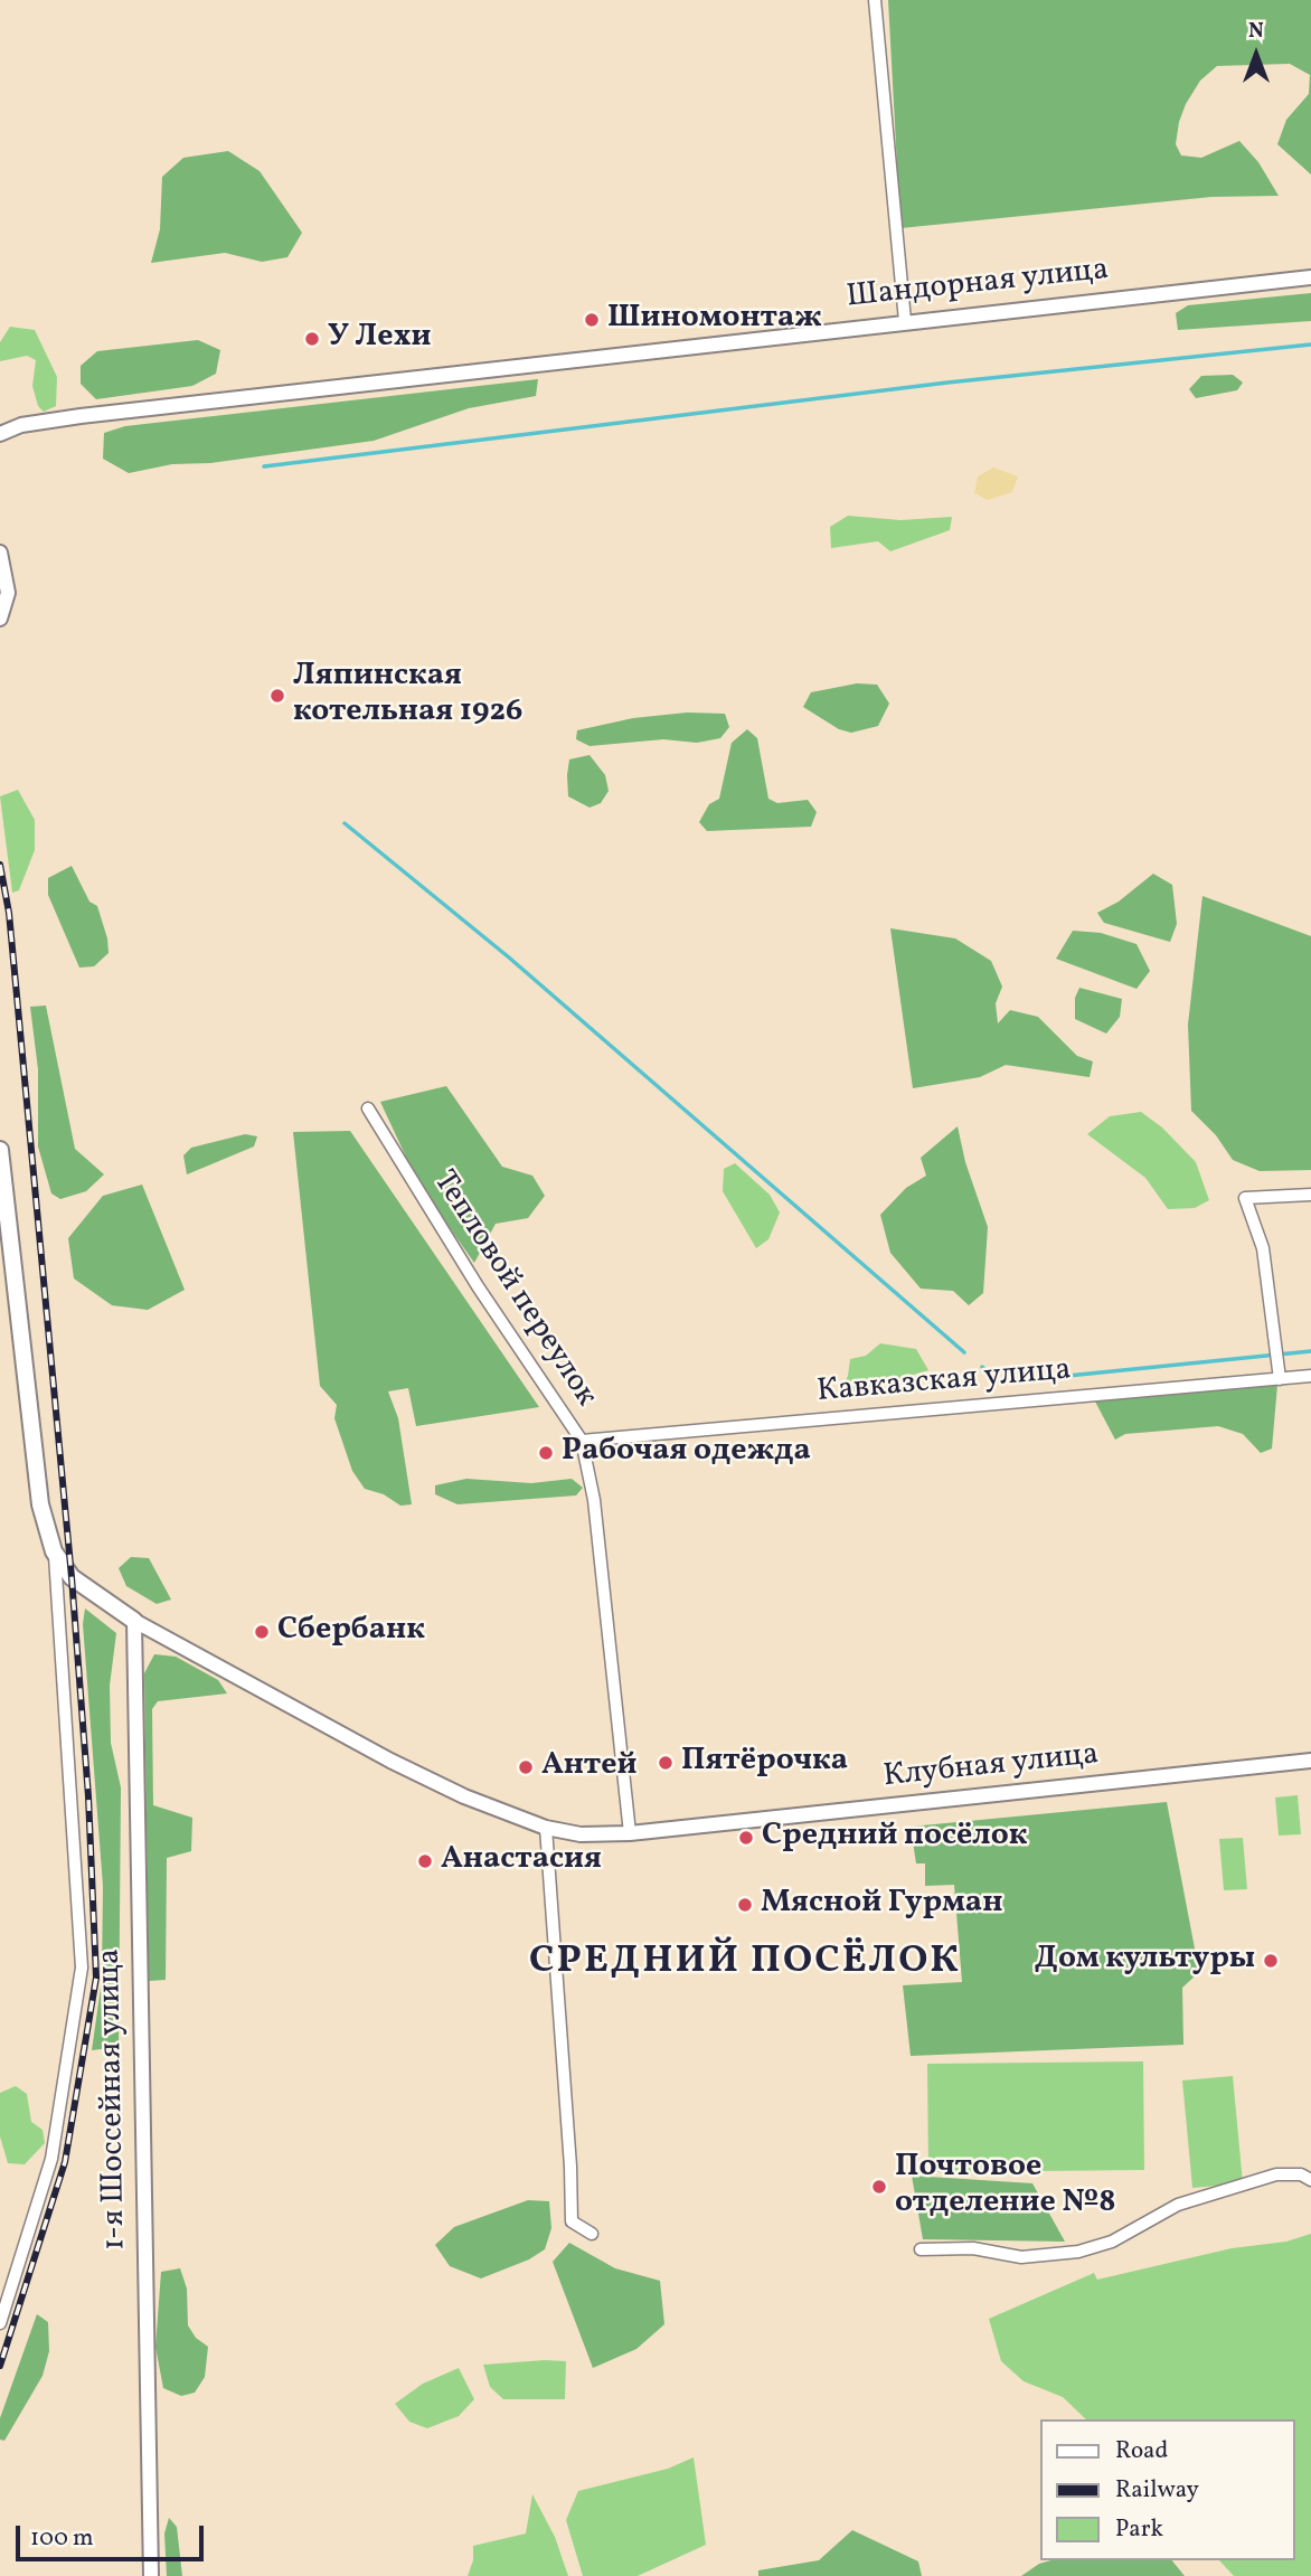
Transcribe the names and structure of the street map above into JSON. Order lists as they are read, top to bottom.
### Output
{
  "streets": {
    "street": [
      "Шандорная улица",
      "Тепловой переулок",
      "Кавказская улица",
      "Клубная улица",
      "1-я Шоссейная улица"
    ]
  },
  "crossings": [
    ["Тепловой переулок", "Кавказская улица"],
    ["Тепловой переулок", "Клубная улица"],
    ["Клубная улица", "1-я Шоссейная улица"]
  ],
  "districts": ["СРЕДНИЙ ПОСЁЛОК"],
  "places": [
    "Шиномонтаж",
    "У Лехи",
    "Ляпинская котельная 1926",
    "Рабочая одежда",
    "Сбербанк",
    "Пятёрочка",
    "Антей",
    "Средний посёлок",
    "Анастасия",
    "Мясной Гурман",
    "Дом культуры",
    "Почтовое отделение №8"
  ],
  "legend": ["Road", "Railway", "Park"],
  "scale_bar": "100 m",
  "north": "top"
}
